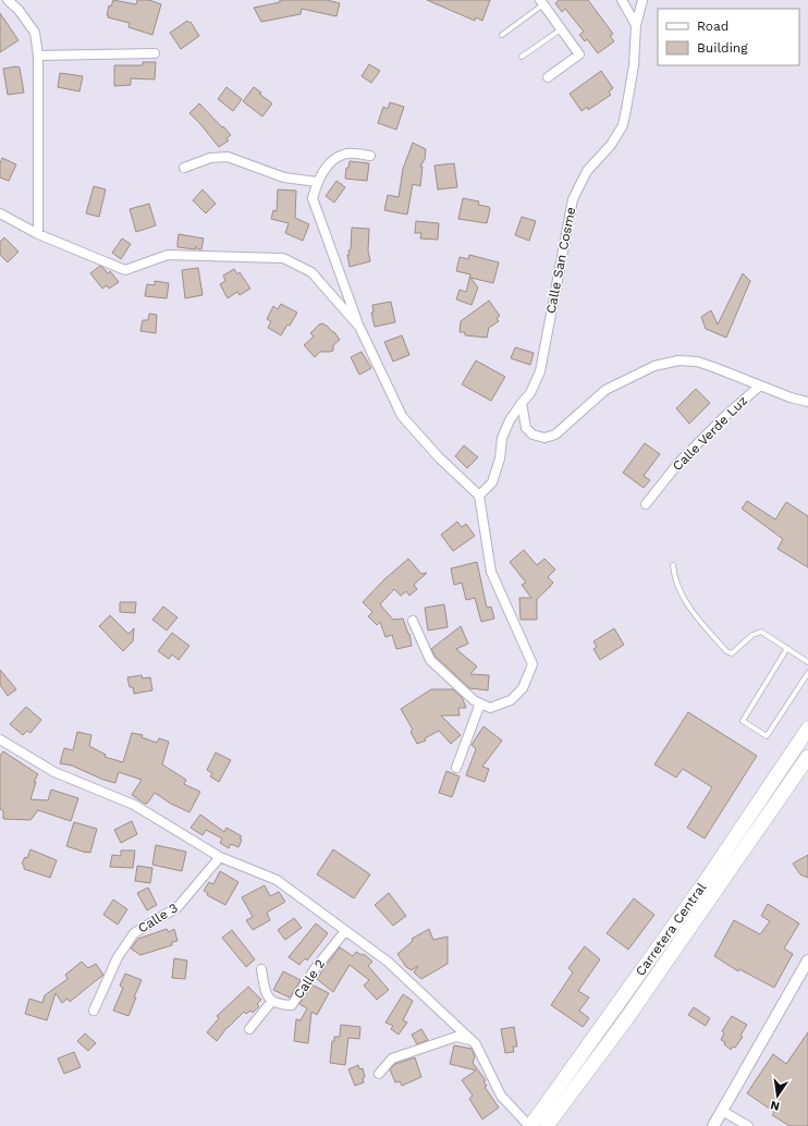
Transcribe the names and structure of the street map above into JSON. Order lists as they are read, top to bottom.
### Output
{
  "streets": {
    "highway": ["Carretera Central"],
    "street": [
      "Calle San Cosme",
      "Calle Verde Luz",
      "Calle 3",
      "Calle 2"
    ]
  },
  "legend": ["Road", "Building"],
  "north": "bottom"
}
